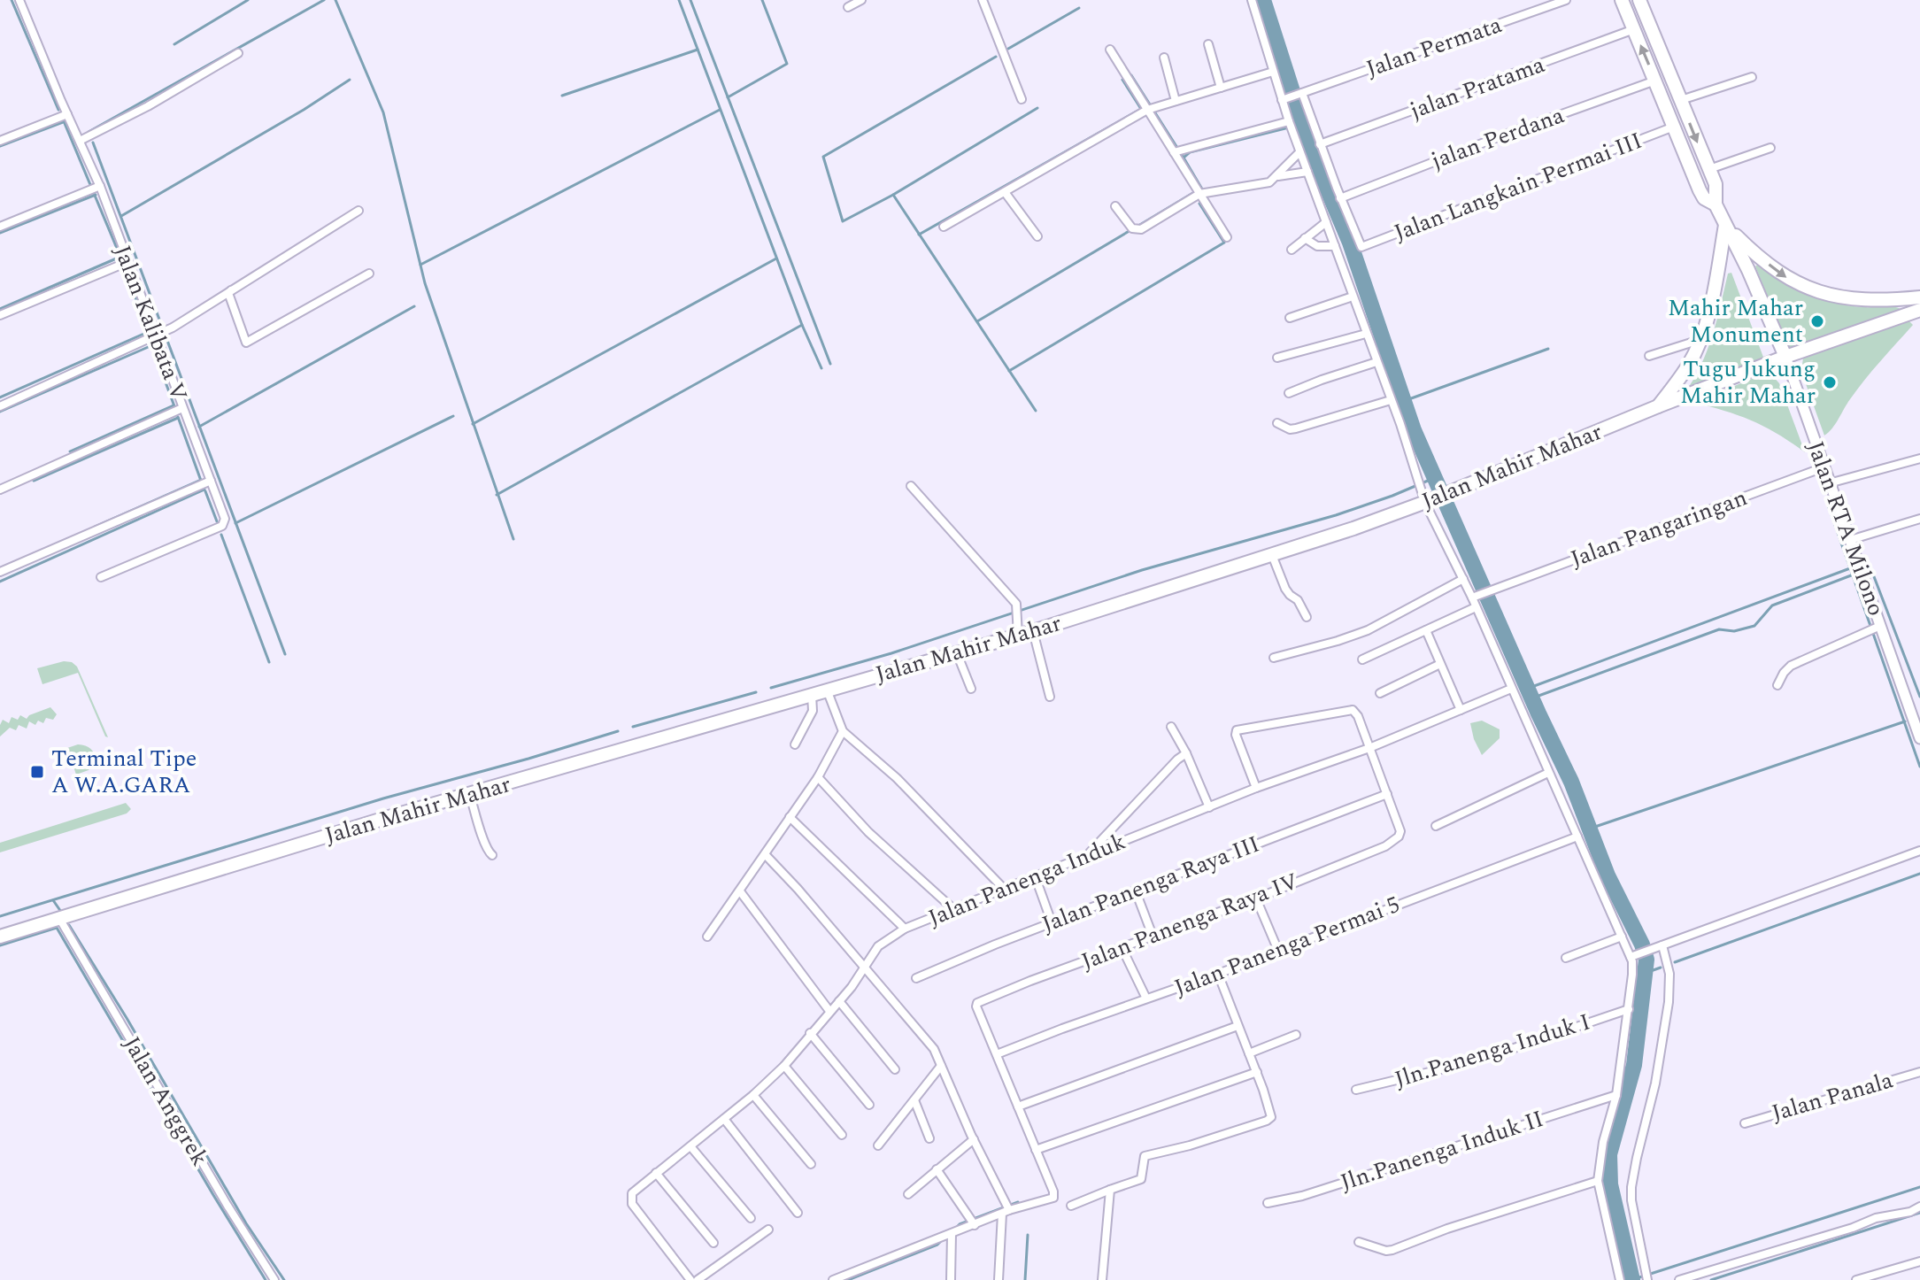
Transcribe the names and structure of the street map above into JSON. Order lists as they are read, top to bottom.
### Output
{
  "streets": {
    "highway": ["Jalan Mahir Mahar", "Jalan RTA Milono"],
    "street": [
      "Jalan Permata",
      "jalan Pratama",
      "jalan Perdana",
      "Jalan Langkain Permai III",
      "Jalan Kalibata V",
      "Jalan Pangaringan",
      "Jalan Panenga Induk",
      "Jalan Panenga Raya III",
      "Jalan Panenga Raya IV",
      "Jalan Panenga Permai 5",
      "Jln.Panenga Induk I",
      "Jalan Panala",
      "Jalan Anggrek",
      "Jln.Panenga Induk II"
    ]
  },
  "crossings": [
    ["jalan Pratama", "Jalan RTA Milono"],
    ["jalan Perdana", "Jalan Langkain Permai III"],
    ["jalan Perdana", "Jalan RTA Milono"],
    ["Jalan Langkain Permai III", "Jalan RTA Milono"],
    ["Jalan Mahir Mahar", "Jalan RTA Milono"],
    ["Jalan Mahir Mahar", "Jalan Anggrek"],
    ["Jalan Pangaringan", "Jalan RTA Milono"],
    ["Jalan Panenga Raya III", "Jalan Panenga Raya IV"],
    ["Jalan Panenga Raya IV", "Jalan Panenga Permai 5"]
  ],
  "places": {
    "other": ["Mahir Mahar Monument", "Tugu Jukung Mahir Mahar"],
    "transit": ["Terminal Tipe A W.A.GARA"]
  }
}
